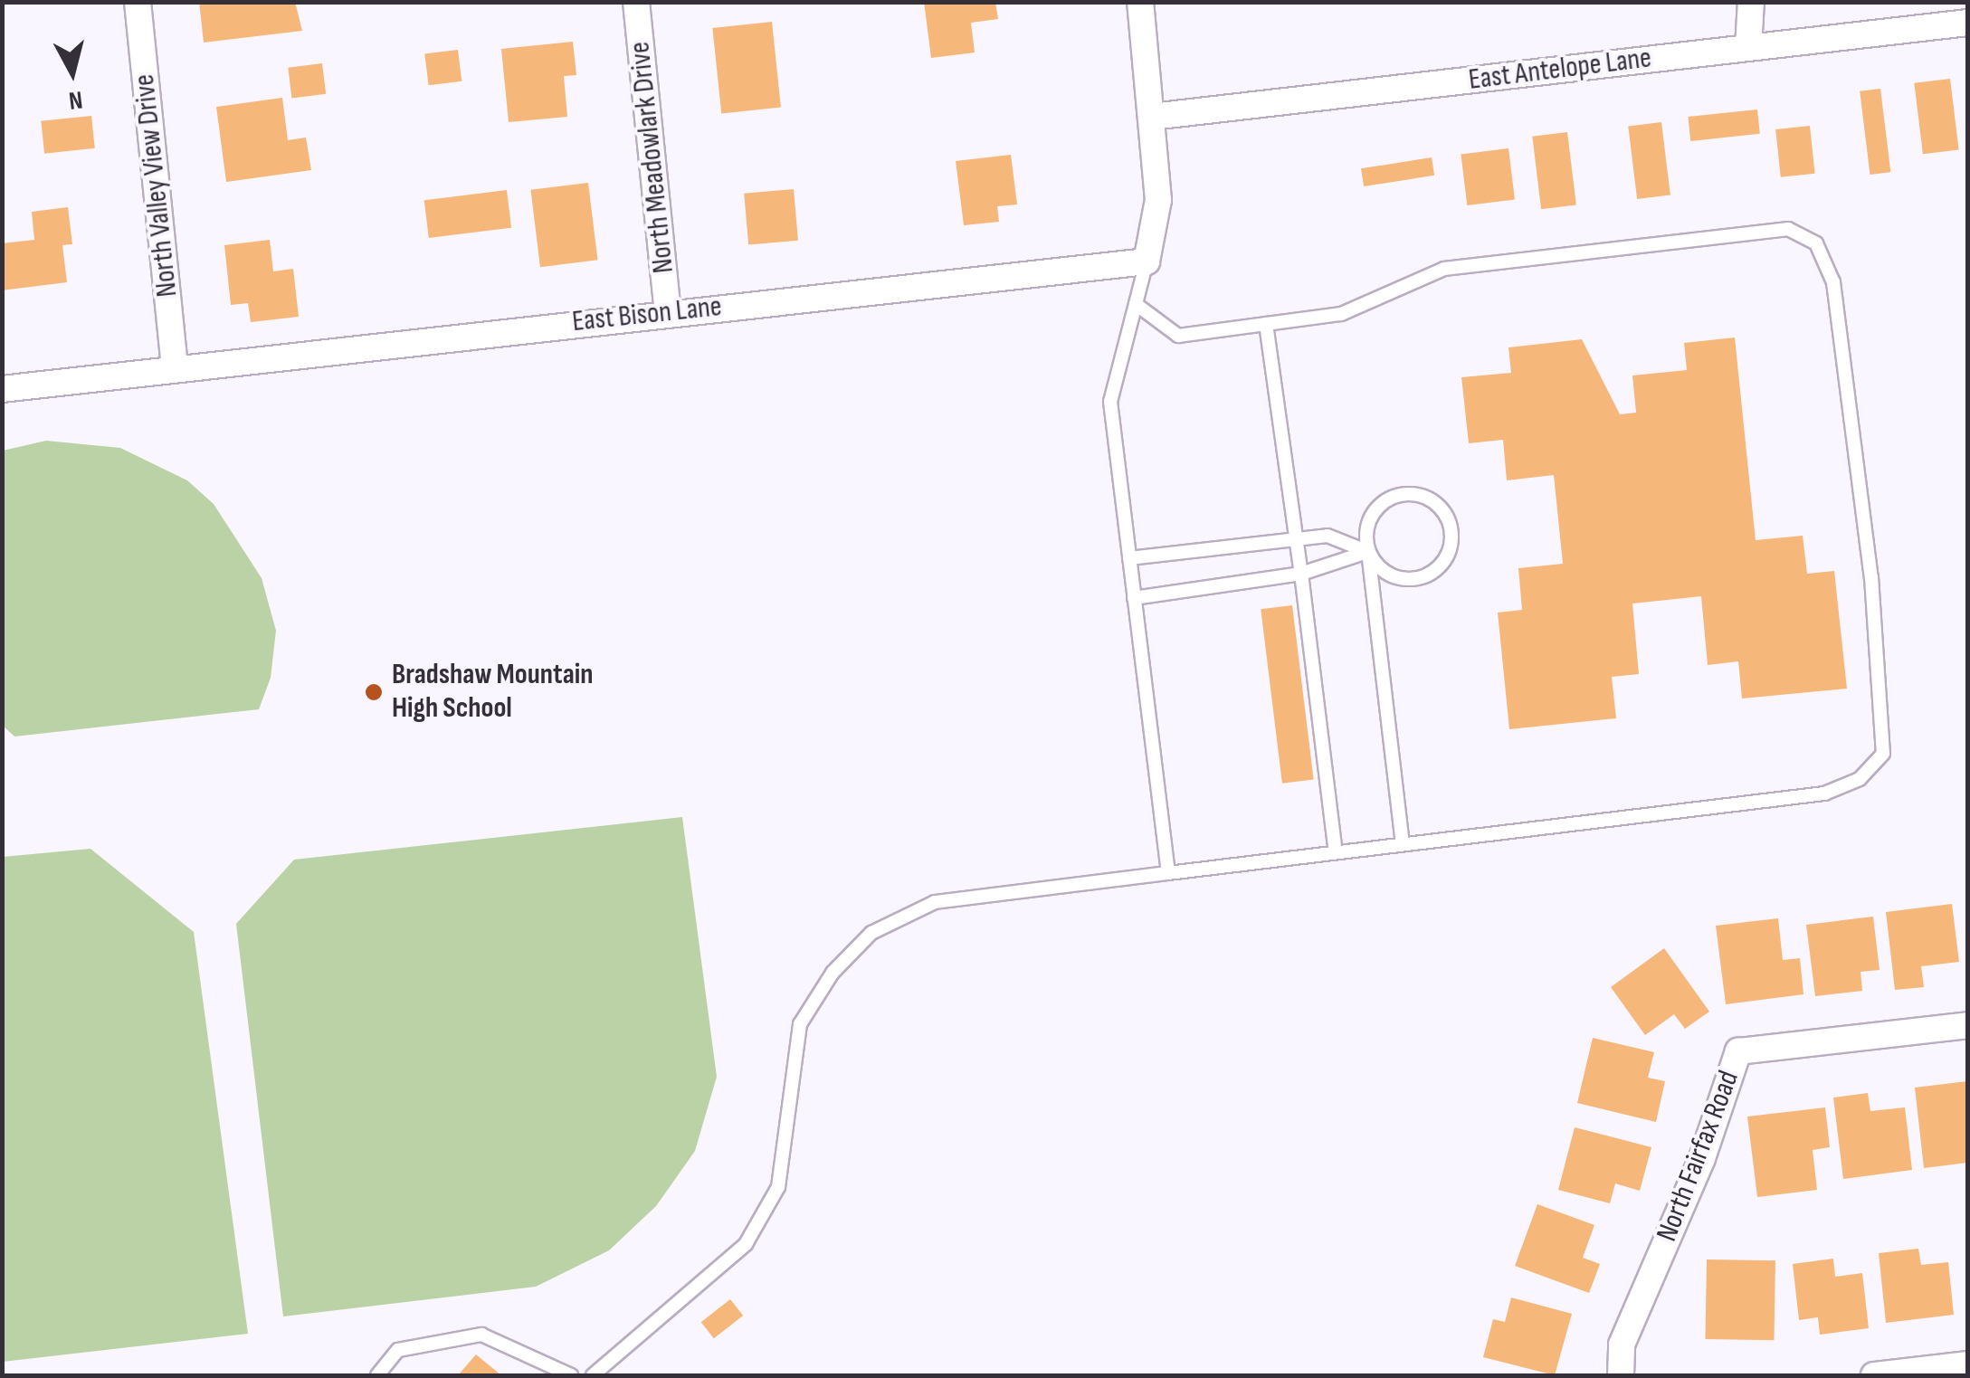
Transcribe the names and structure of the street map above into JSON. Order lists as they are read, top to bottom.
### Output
{
  "streets": {
    "street": [
      "East Antelope Lane",
      "North Meadowlark Drive",
      "North Valley View Drive",
      "East Bison Lane",
      "North Fairfax Road"
    ]
  },
  "crossings": [
    ["North Meadowlark Drive", "East Bison Lane"],
    ["North Valley View Drive", "East Bison Lane"]
  ],
  "places": ["Bradshaw Mountain High School"],
  "north": "bottom"
}
